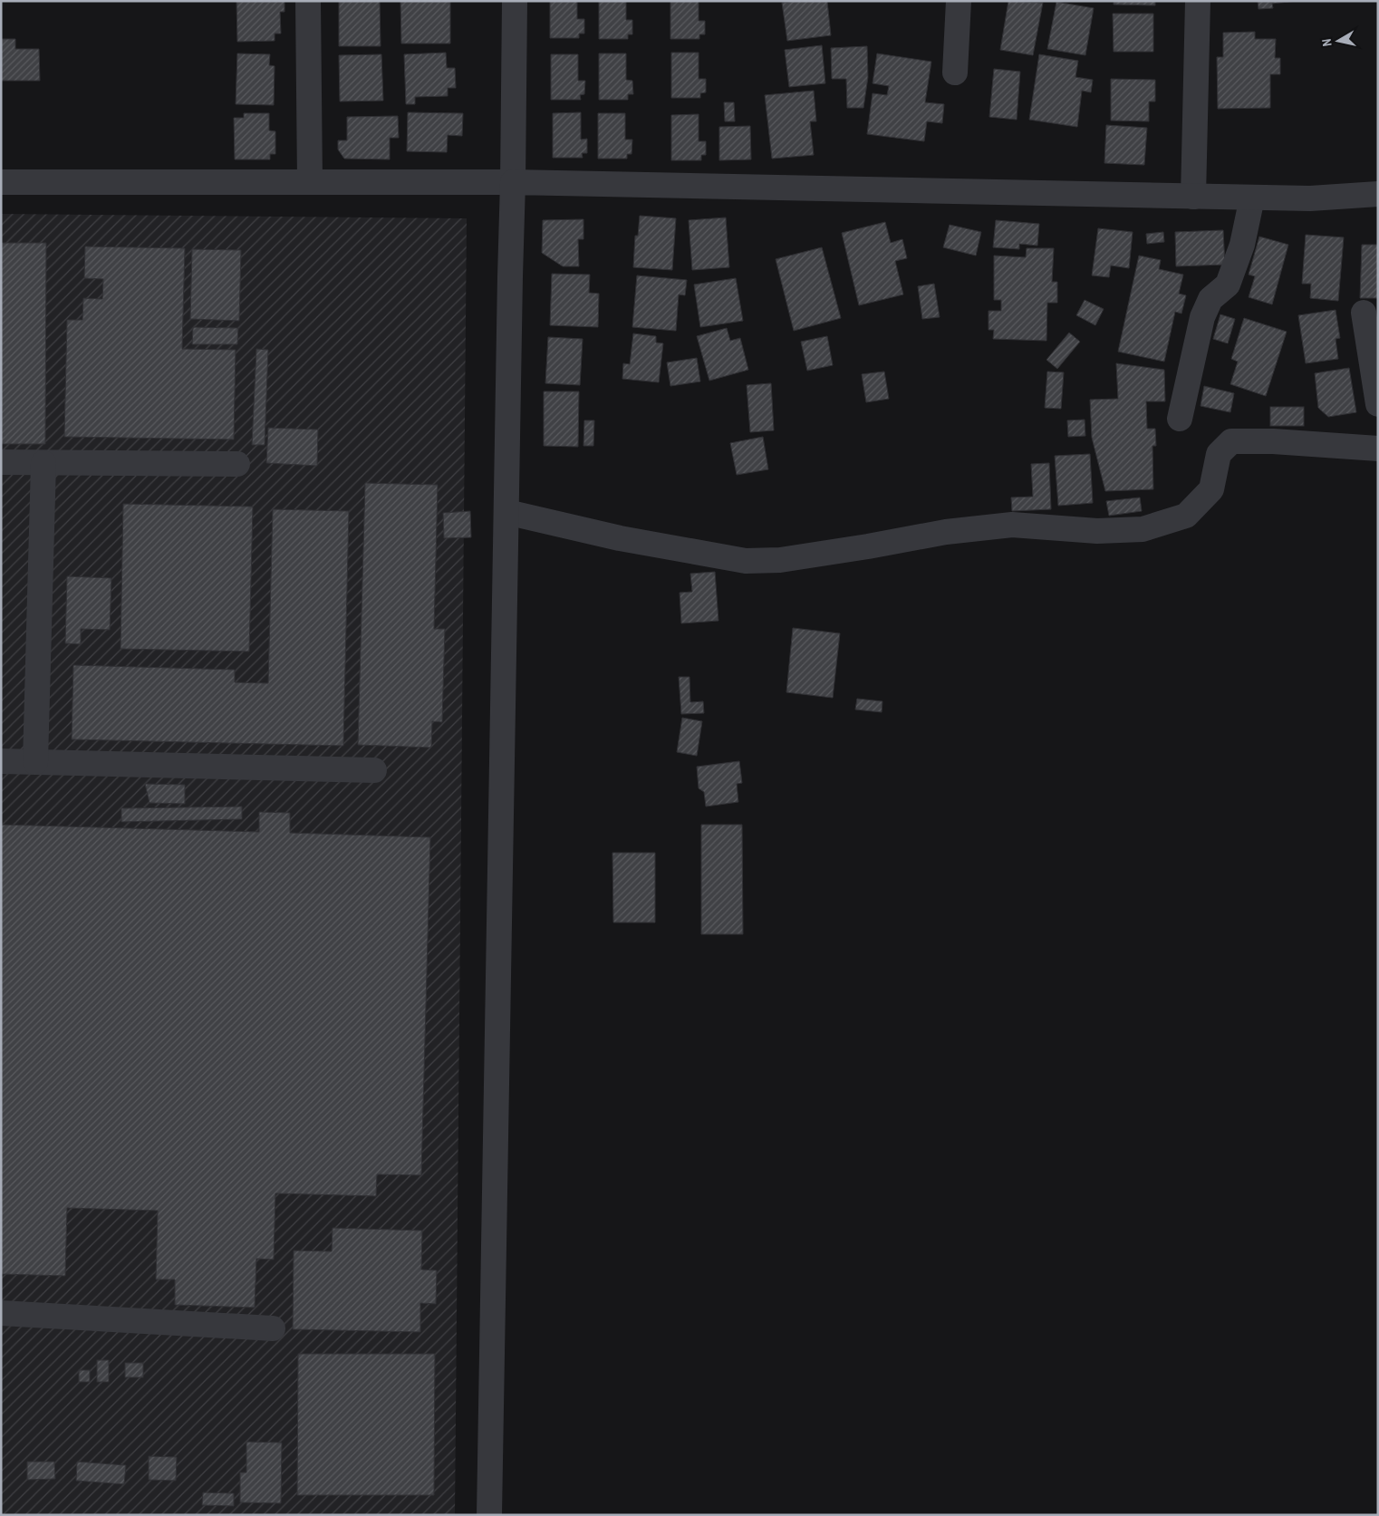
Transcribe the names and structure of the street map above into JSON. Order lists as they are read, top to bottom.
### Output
{
  "north": "left"
}
